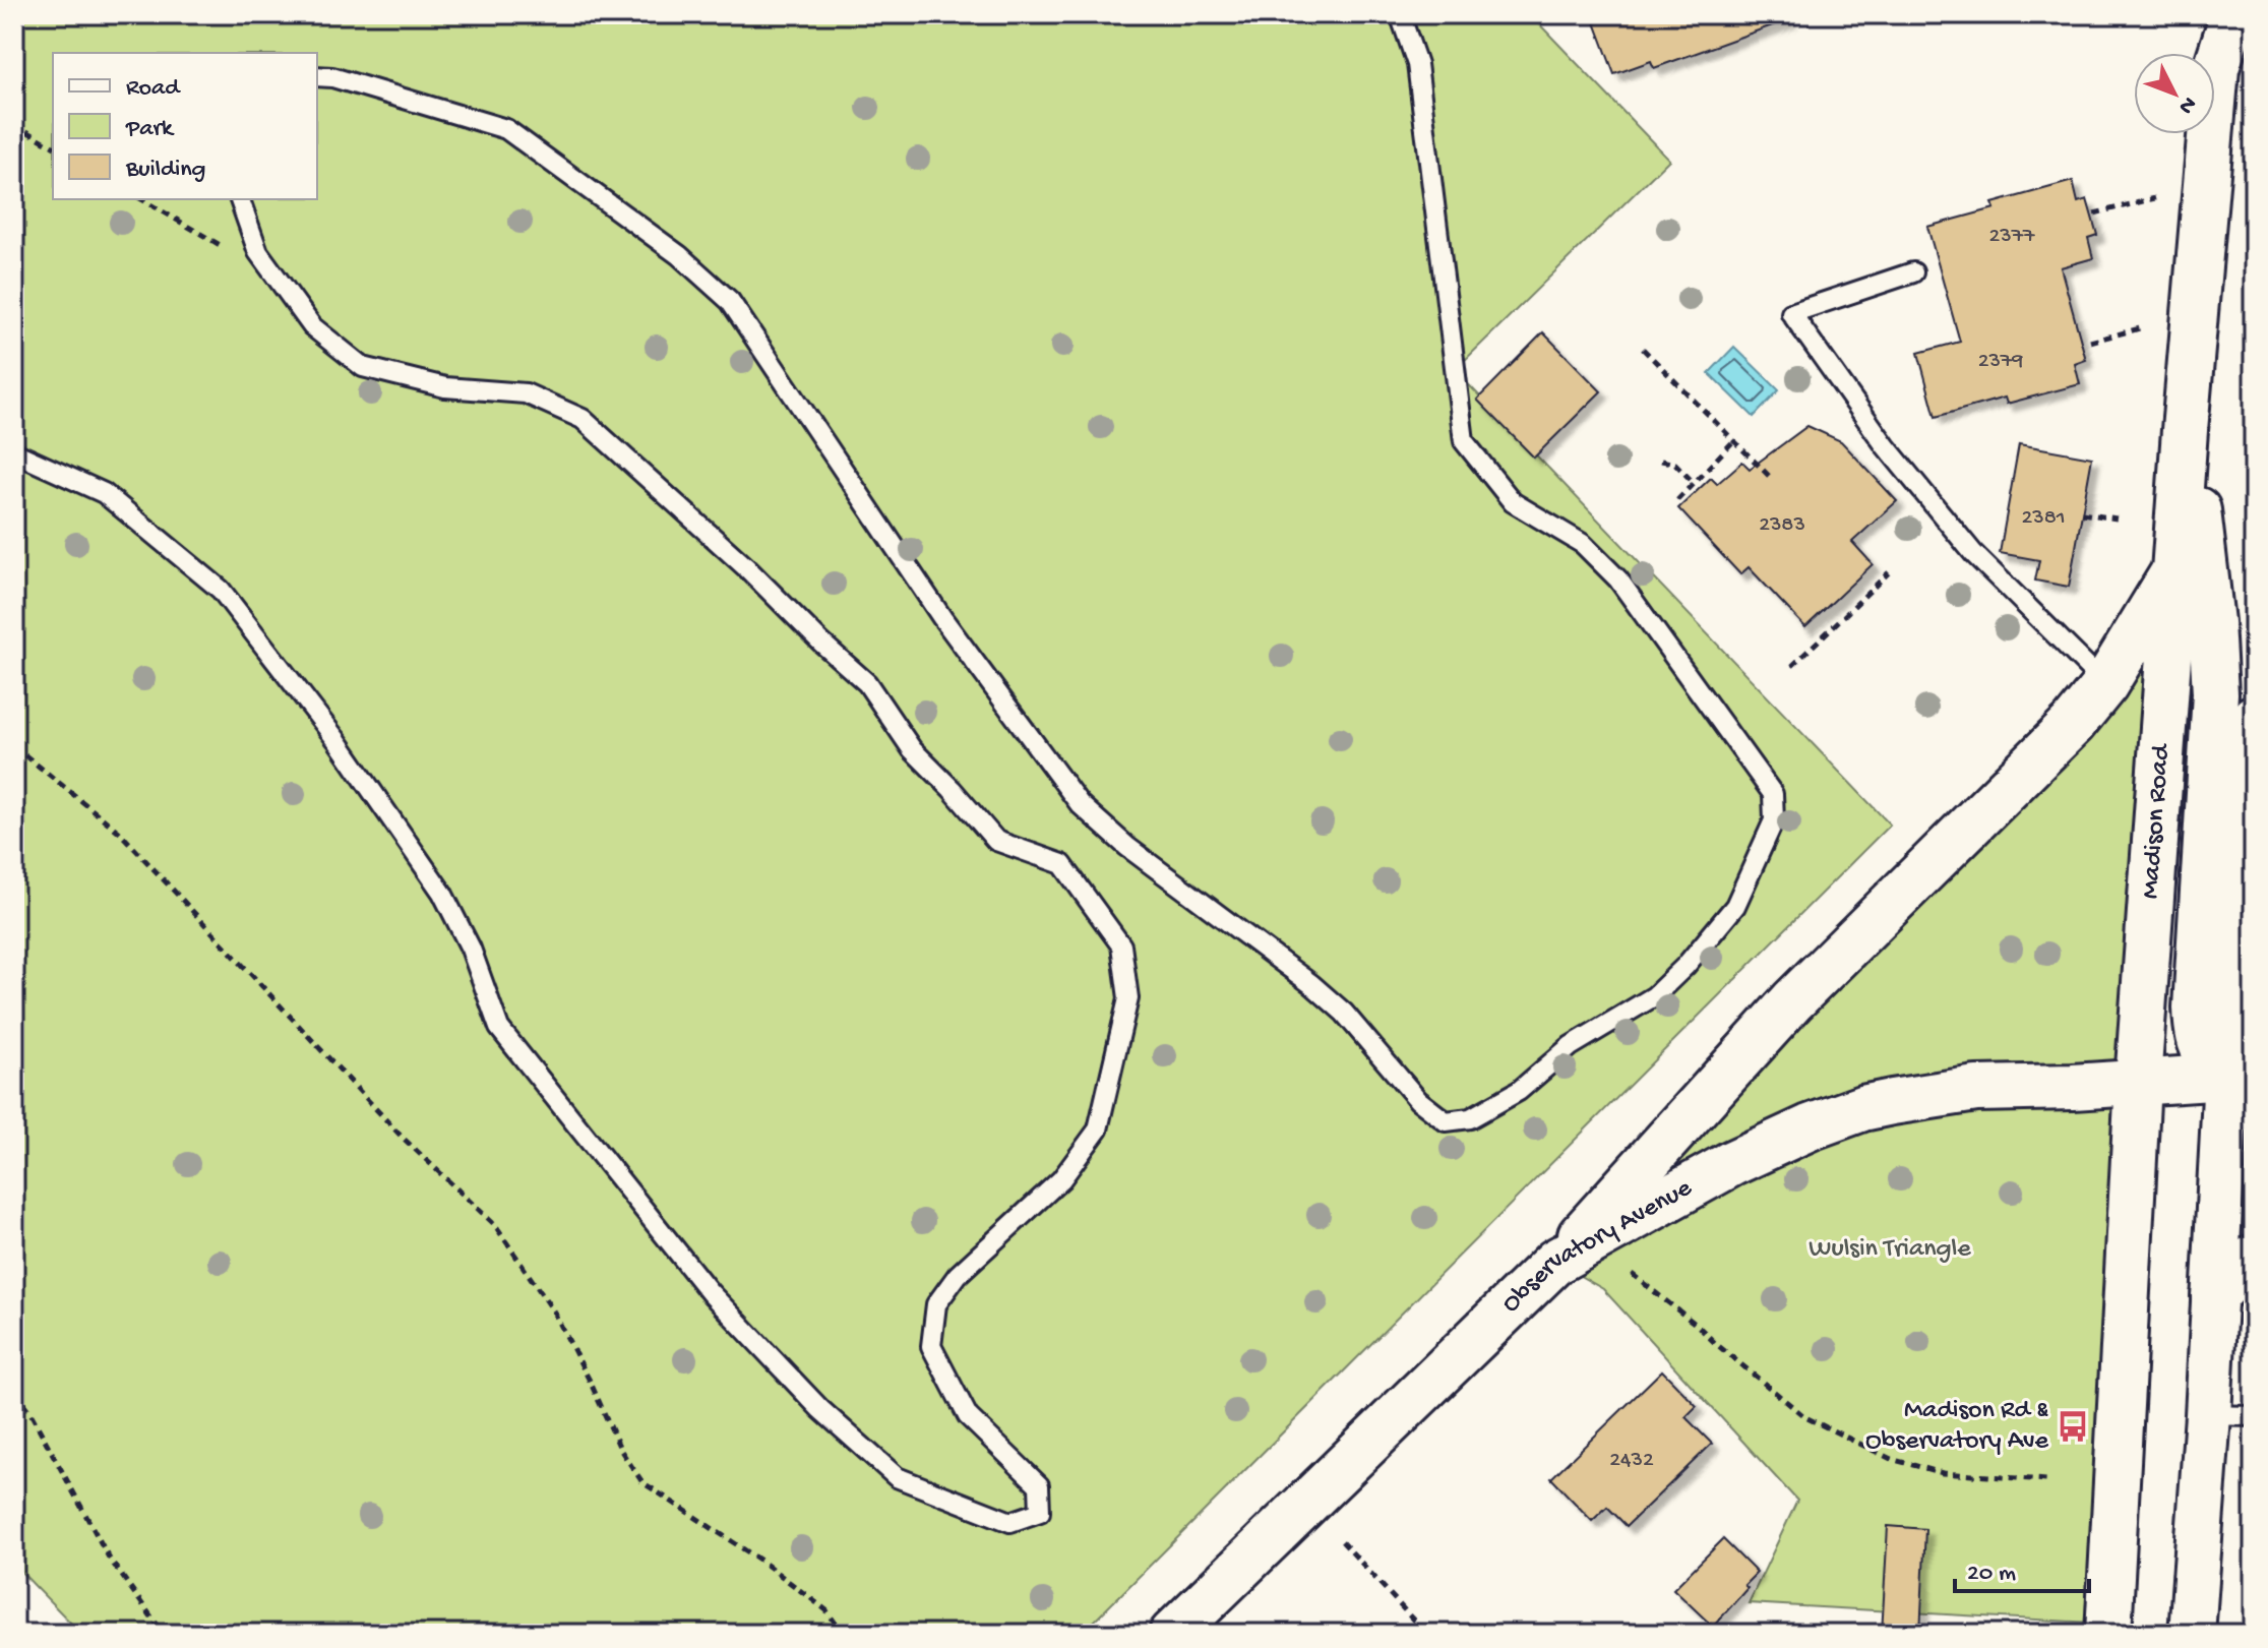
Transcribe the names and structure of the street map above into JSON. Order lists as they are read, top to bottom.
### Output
{
  "streets": {
    "main road": ["Madison Road", "Observatory Avenue"]
  },
  "crossings": [
    ["Madison Road", "Observatory Avenue"]
  ],
  "parks": ["Wulsin Triangle"],
  "places": {
    "bus stop": ["Madison Rd & Observatory Ave"]
  },
  "house_numbers": [
    "2377",
    "2379",
    "2381",
    "2383",
    "2432"
  ],
  "legend": ["Road", "Park", "Building"],
  "scale_bar": "20 m",
  "north": "bottom right"
}
